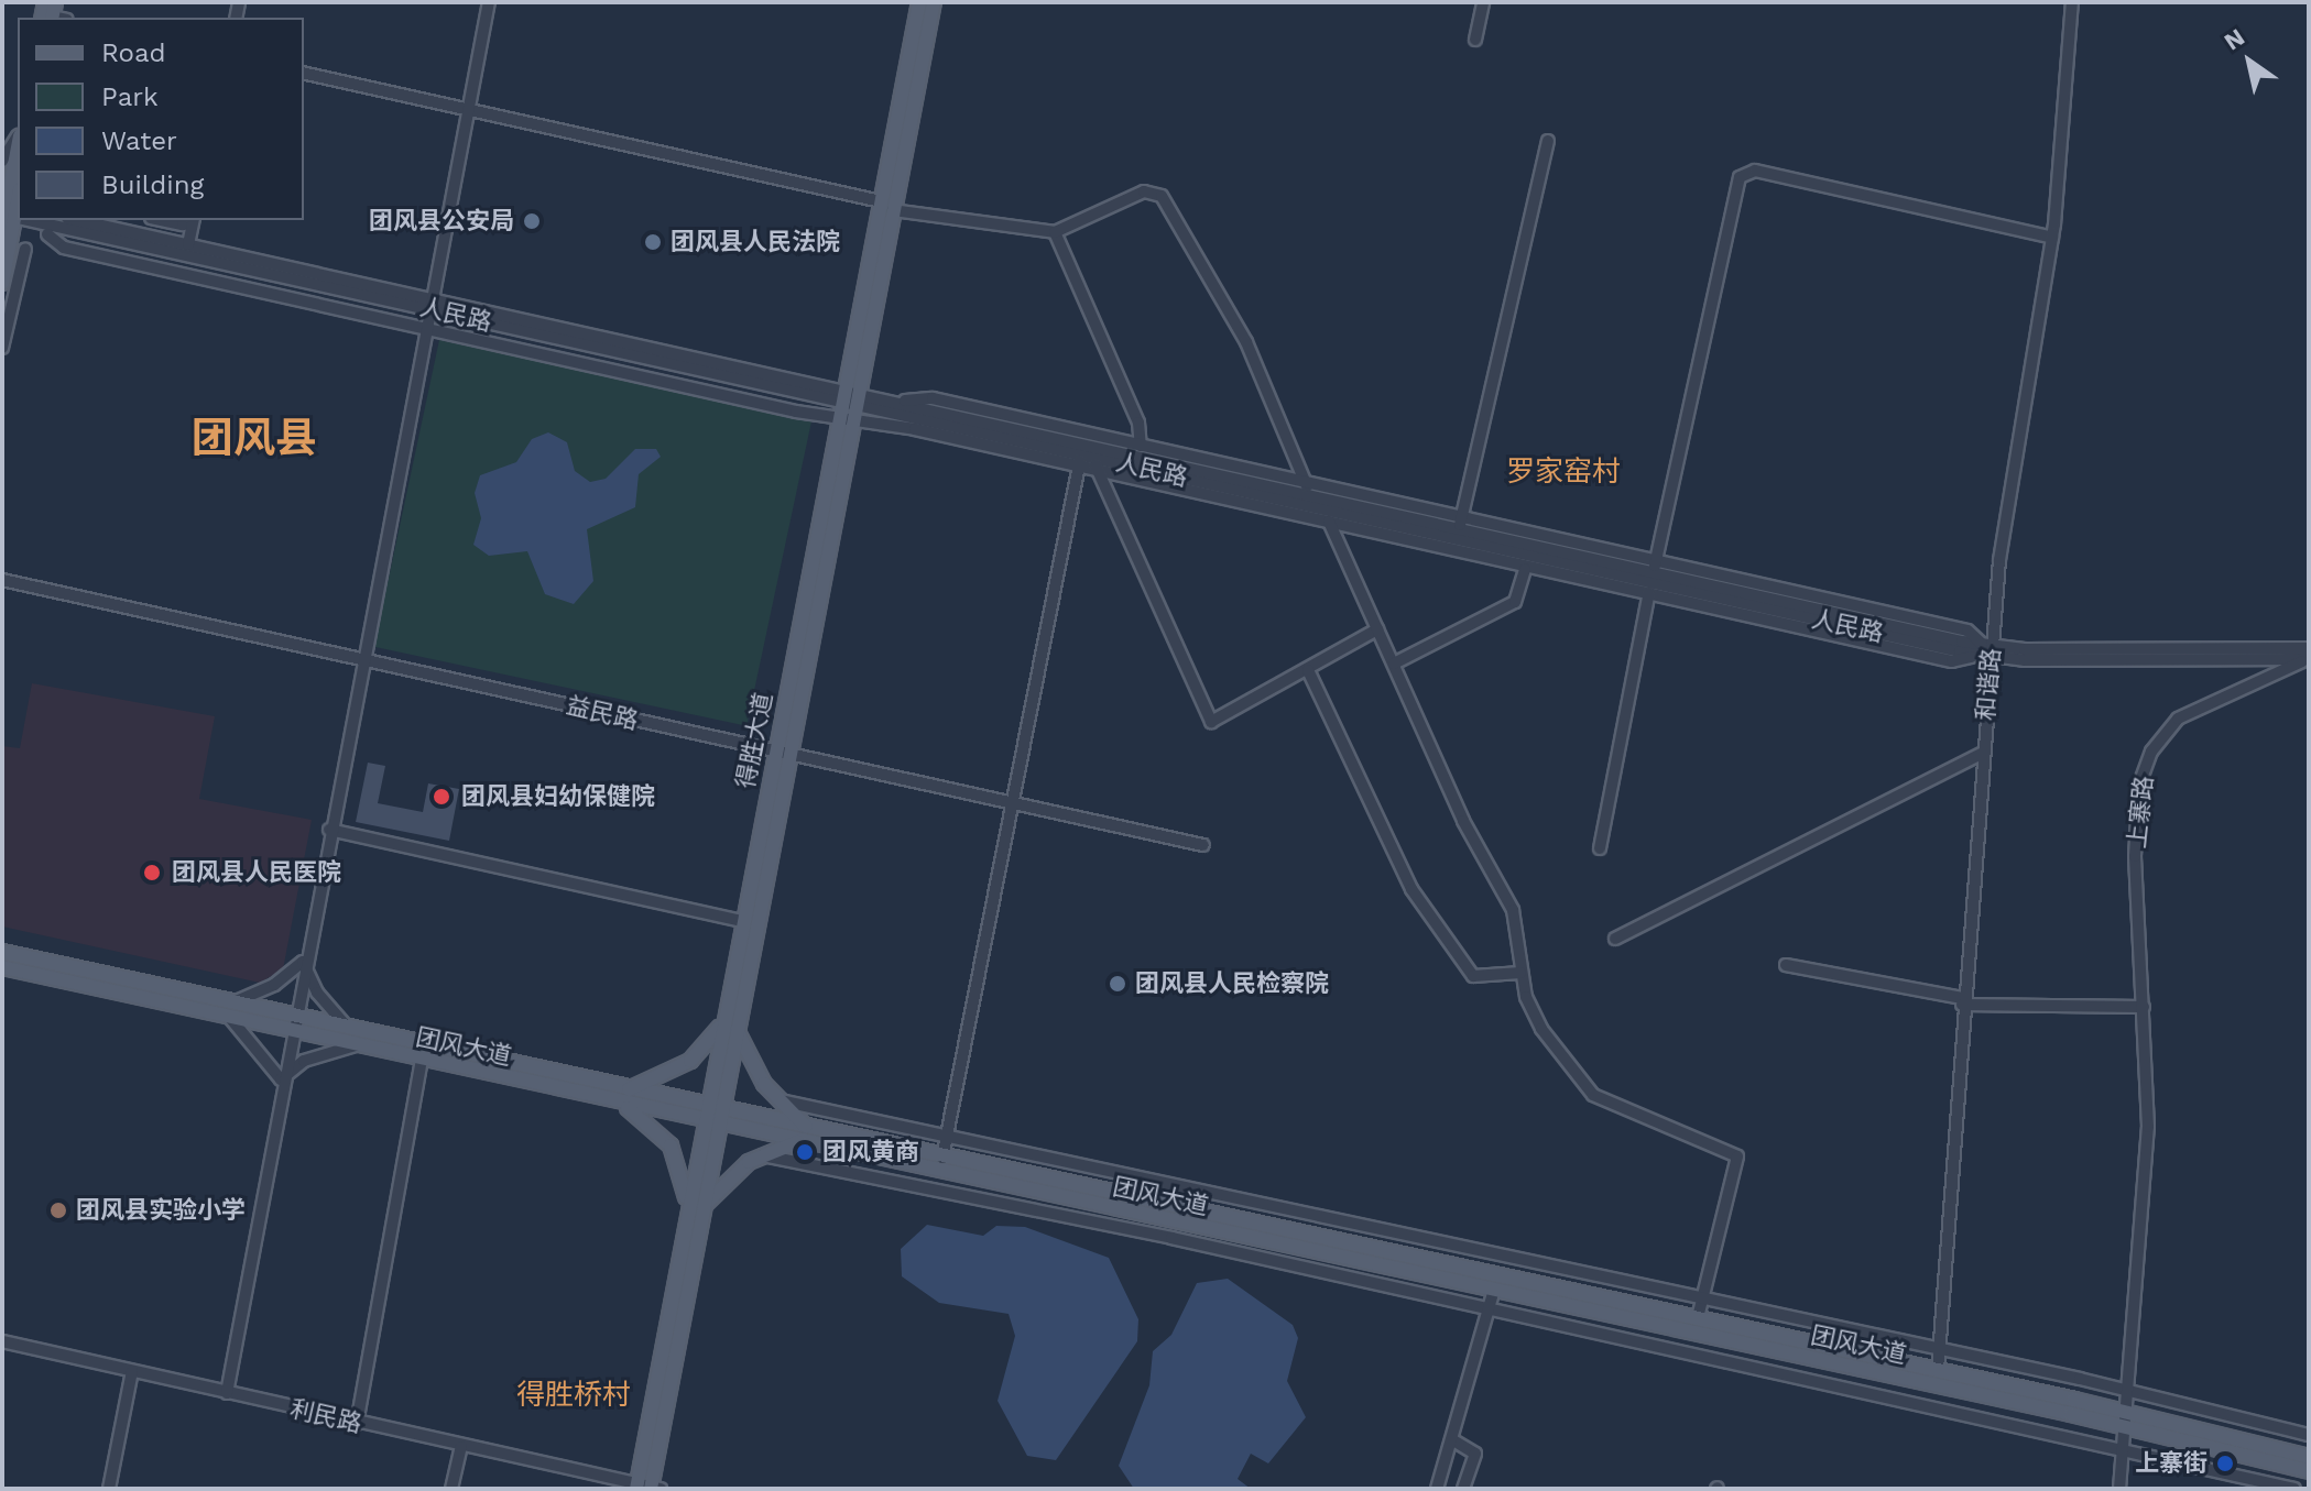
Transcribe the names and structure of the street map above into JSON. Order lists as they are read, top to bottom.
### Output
{
  "streets": {
    "main road": ["得胜大道", "团风大道"],
    "street": [
      "人民路",
      "和谐路",
      "益民路",
      "上寨路",
      "利民路"
    ]
  },
  "crossings": [
    ["人民路", "和谐路"],
    ["人民路", "得胜大道"],
    ["人民路", "上寨路"],
    ["和谐路", "团风大道"],
    ["益民路", "得胜大道"],
    ["得胜大道", "团风大道"],
    ["得胜大道", "利民路"],
    ["上寨路", "团风大道"]
  ],
  "districts": ["团风县", "罗家窑村", "得胜桥村"],
  "places": [
    "团风县公安局",
    "团风县人民法院",
    "团风县妇幼保健院",
    "团风县人民医院",
    "团风县人民检察院",
    "团风黄商",
    "团风县实验小学",
    "上寨街"
  ],
  "legend": [
    "Road",
    "Park",
    "Water",
    "Building"
  ],
  "north": "top left"
}
